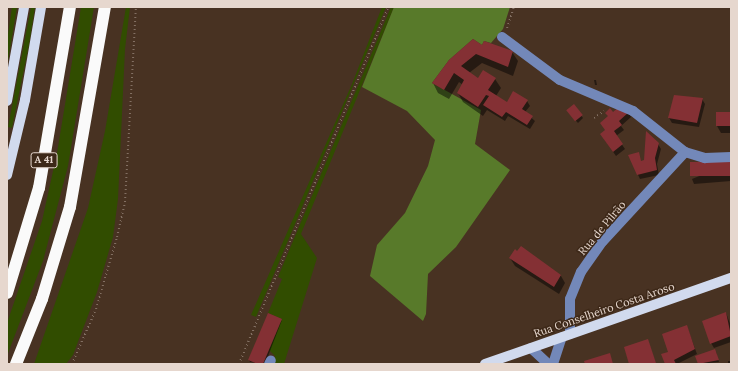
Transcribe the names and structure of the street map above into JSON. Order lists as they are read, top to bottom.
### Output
{
  "streets": {
    "highway": ["A 41"],
    "main road": ["Rua Conselheiro Costa Aroso"],
    "street": ["Rua de Pilrão"]
  },
  "crossings": [
    ["Rua de Pilrão", "Rua Conselheiro Costa Aroso"]
  ]
}
